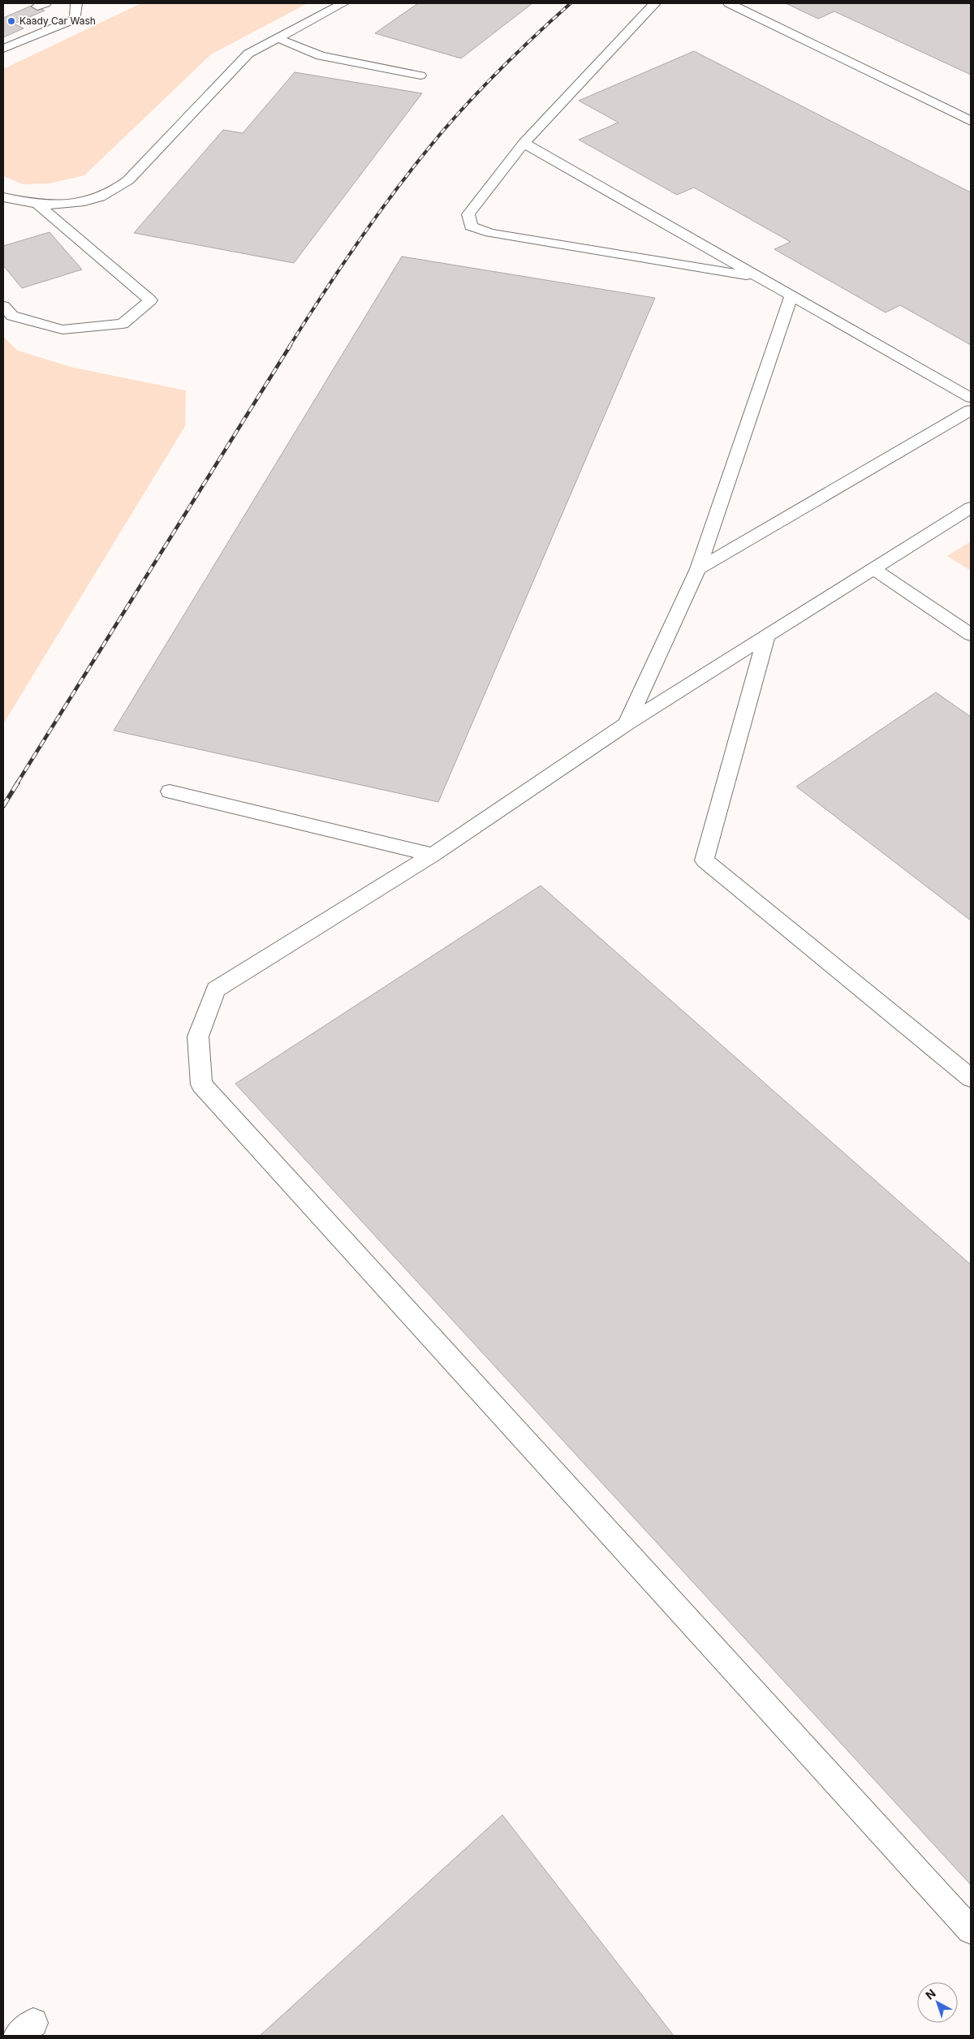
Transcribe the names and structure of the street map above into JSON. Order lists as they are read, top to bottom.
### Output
{
  "places": ["Kaady Car Wash"],
  "north": "top left"
}
